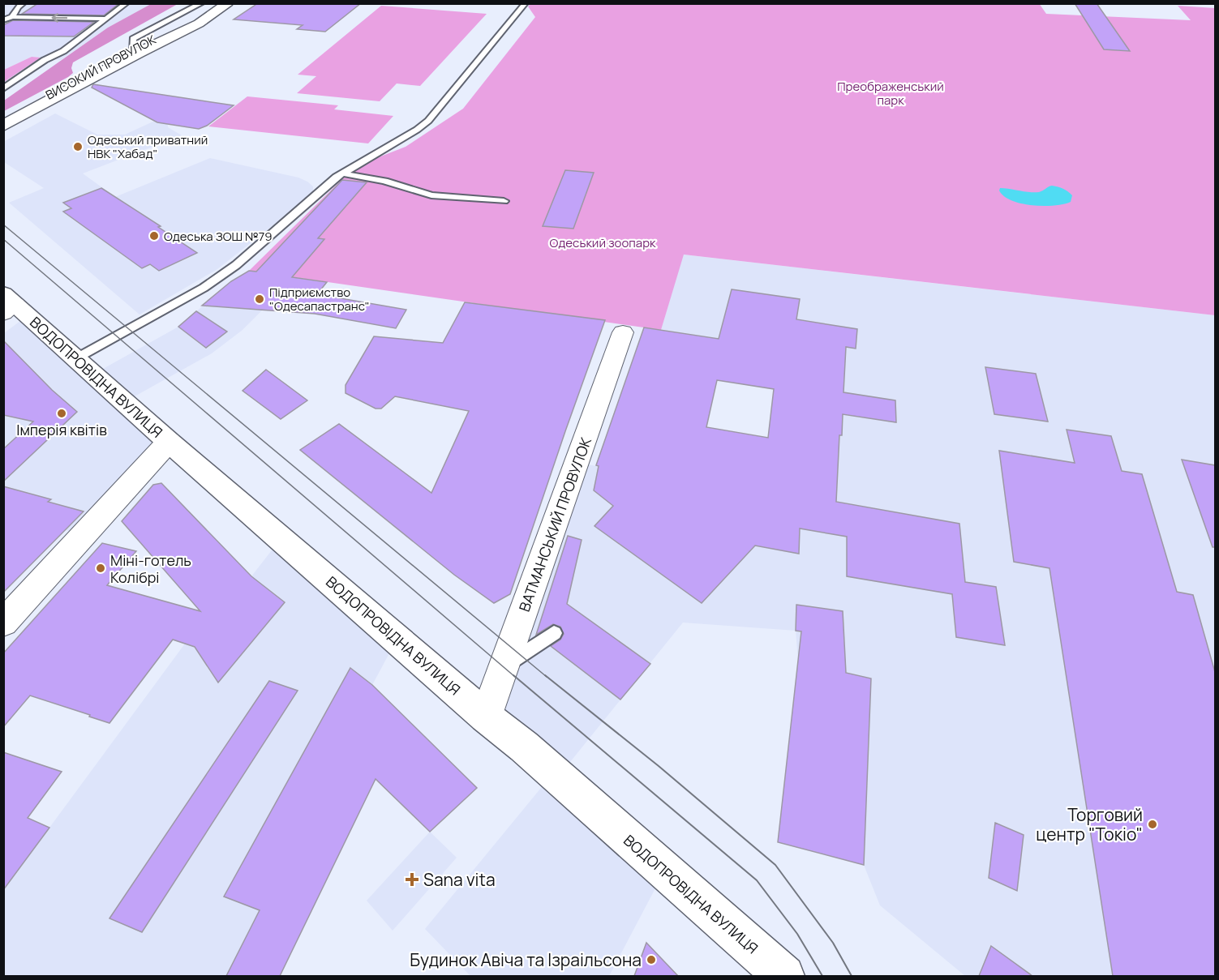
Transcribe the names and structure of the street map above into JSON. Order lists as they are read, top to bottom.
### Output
{
  "streets": {
    "main road": ["ВИСОКИЙ ПРОВУЛОК", "ВОДОПРОВІДНА ВУЛИЦЯ"],
    "street": ["ВАТМАНСЬКИЙ ПРОВУЛОК"]
  },
  "crossings": [
    ["ВОДОПРОВІДНА ВУЛИЦЯ", "ВАТМАНСЬКИЙ ПРОВУЛОК"]
  ],
  "parks": ["Преображенський парк", "Одеський зоопарк"],
  "places": {
    "other": [
      "Одеський приватний НВК \"Хабад\"",
      "Одеська ЗОШ №79",
      "Підприємство \"Одесапастранс\"",
      "Імперія квітів",
      "Міні-готель Колібрі",
      "Торговий центр \"Токіо\"",
      "Будинок Авіча та Ізраільсона"
    ],
    "health": ["Sana vita"]
  }
}
